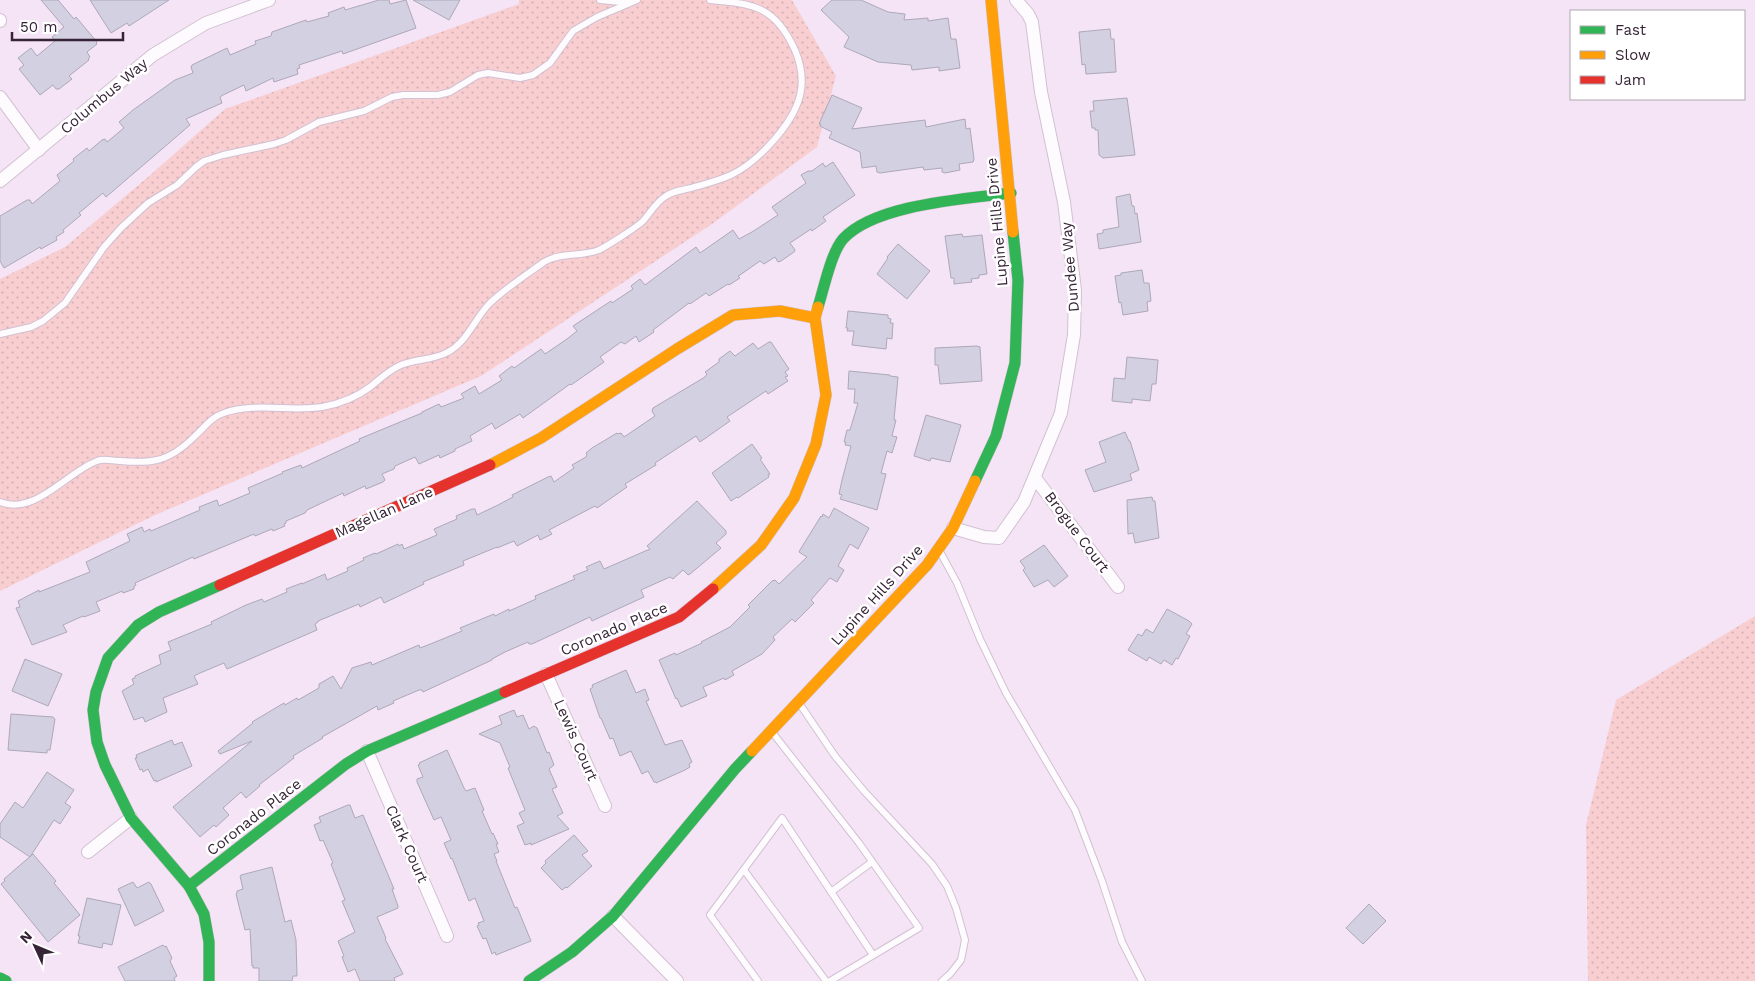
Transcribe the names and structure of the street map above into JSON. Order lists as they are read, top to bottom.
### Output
{
  "streets": {
    "street": [
      "Columbus Way",
      "Lupine Hills Drive",
      "Dundee Way",
      "Magellan Lane",
      "Brogue Court",
      "Coronado Place",
      "Lewis Court",
      "Clark Court"
    ]
  },
  "crossings": [
    ["Lupine Hills Drive", "Dundee Way"],
    ["Lupine Hills Drive", "Coronado Place"],
    ["Dundee Way", "Brogue Court"],
    ["Magellan Lane", "Coronado Place"],
    ["Coronado Place", "Lewis Court"],
    ["Coronado Place", "Clark Court"]
  ],
  "legend": ["Fast", "Slow", "Jam"],
  "scale_bar": "50 m",
  "north": "top left"
}
